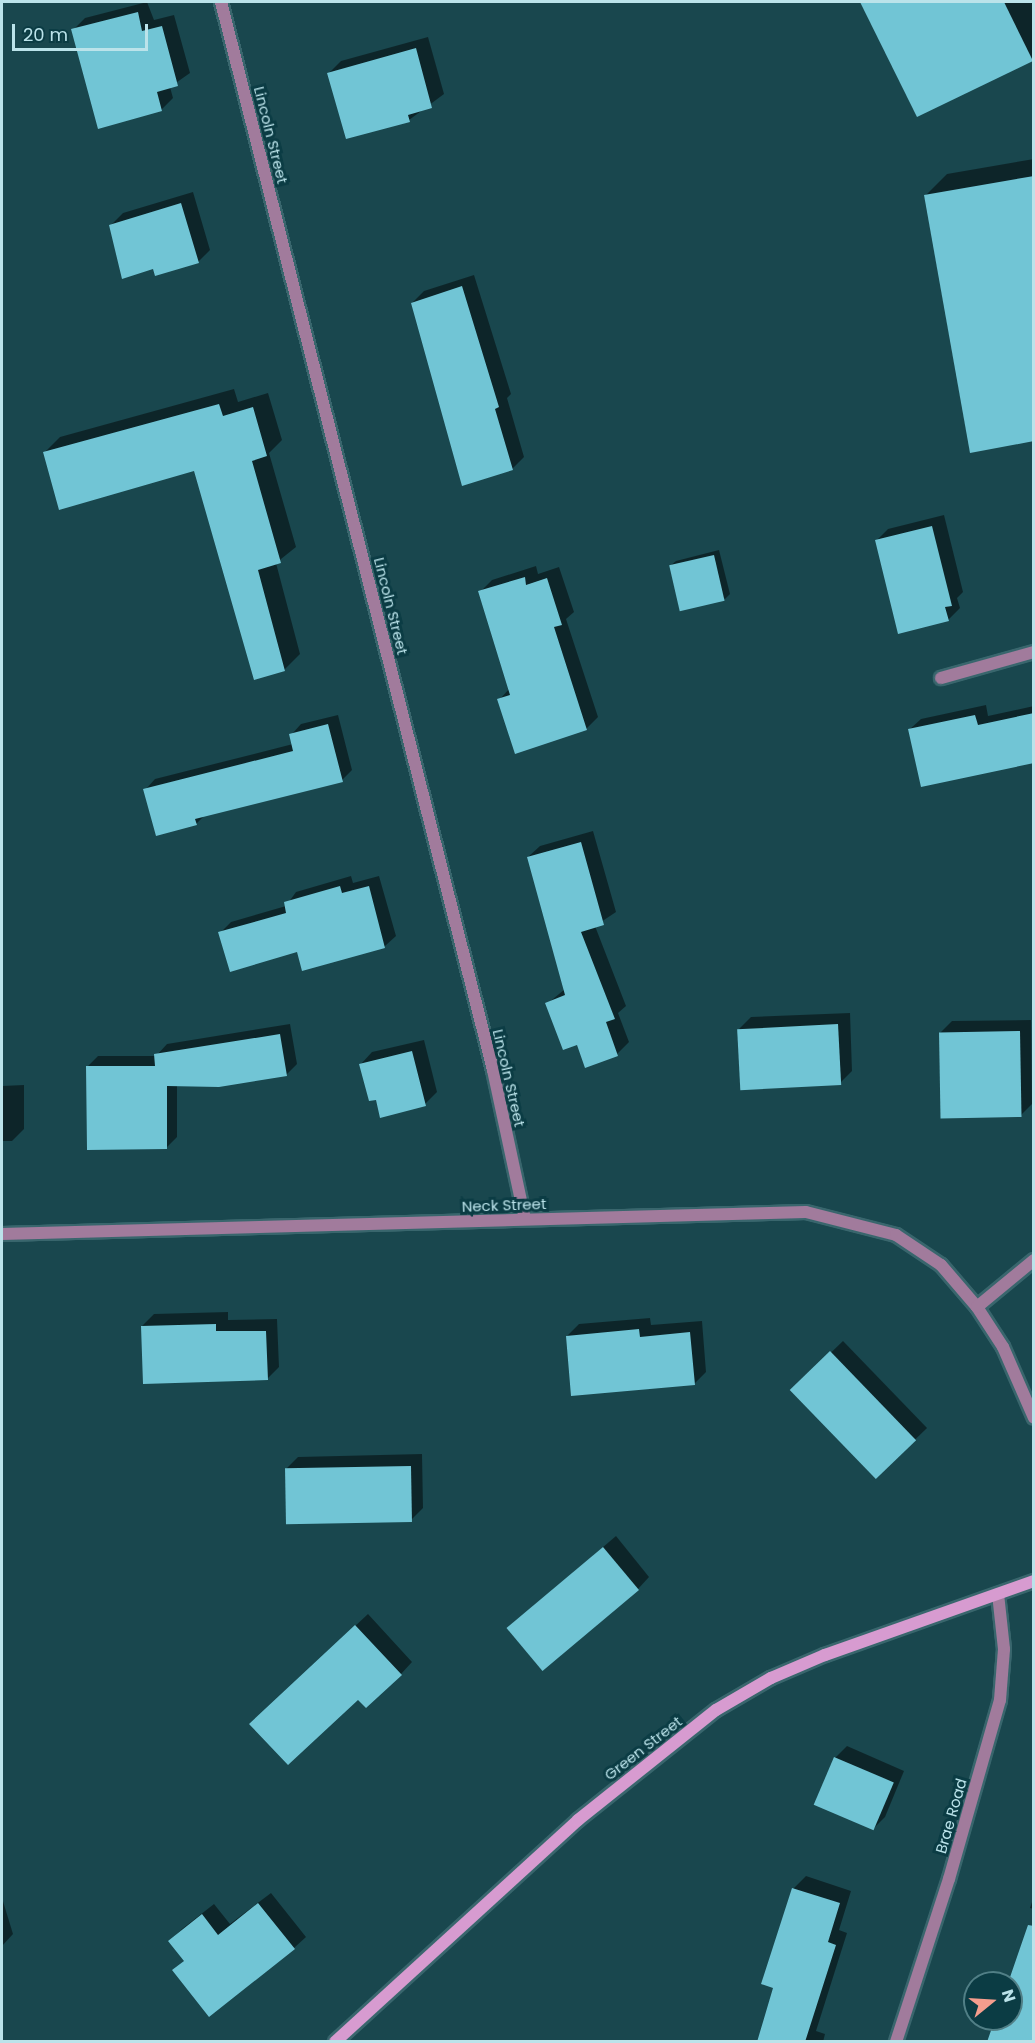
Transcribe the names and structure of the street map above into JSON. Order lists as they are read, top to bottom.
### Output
{
  "streets": {
    "main road": ["Green Street"],
    "street": ["Lincoln Street", "Neck Street", "Brae Road"]
  },
  "crossings": [
    ["Lincoln Street", "Neck Street"],
    ["Green Street", "Brae Road"]
  ],
  "scale_bar": "20 m",
  "north": "right"
}
